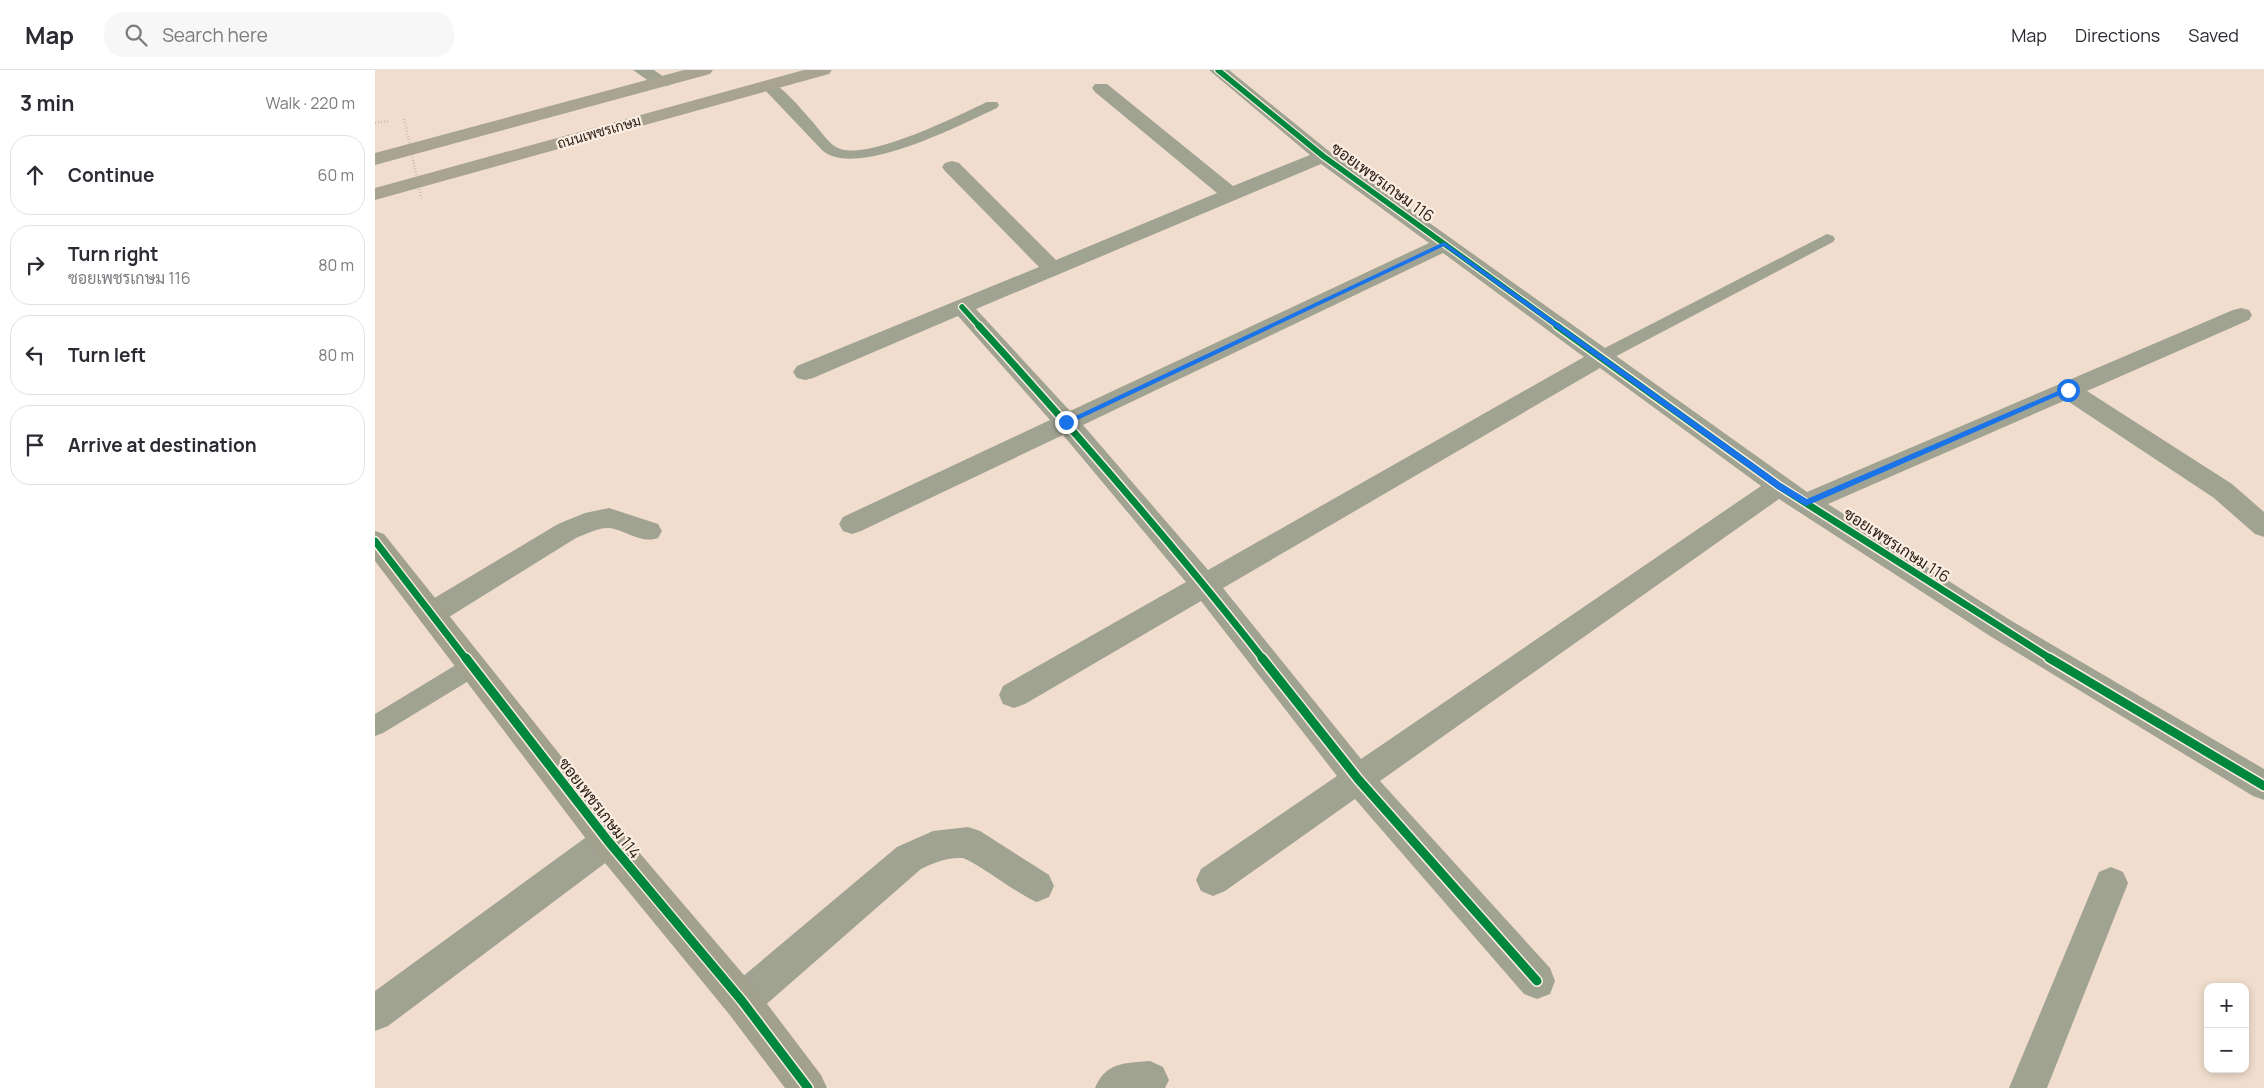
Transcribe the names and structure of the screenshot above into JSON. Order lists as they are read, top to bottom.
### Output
{
  "streets": {
    "main road": ["ถนนเพชรเกษม"],
    "street": ["ซอยเพชรเกษม 116", "ซอยเพชรเกษม 114"]
  },
  "page": {
    "header": "Map",
    "search": "Search here",
    "nav": ["Map", "Directions", "Saved"],
    "heading": ["3 min", "Walk · 220 m"],
    "list": [
      ["Continue", "60 m"],
      ["Turn right", "ซอยเพชรเกษม 116", "80 m"],
      ["Turn left", "80 m"],
      "Arrive at destination"
    ],
    "map_buttons": ["+", "−"]
  }
}
